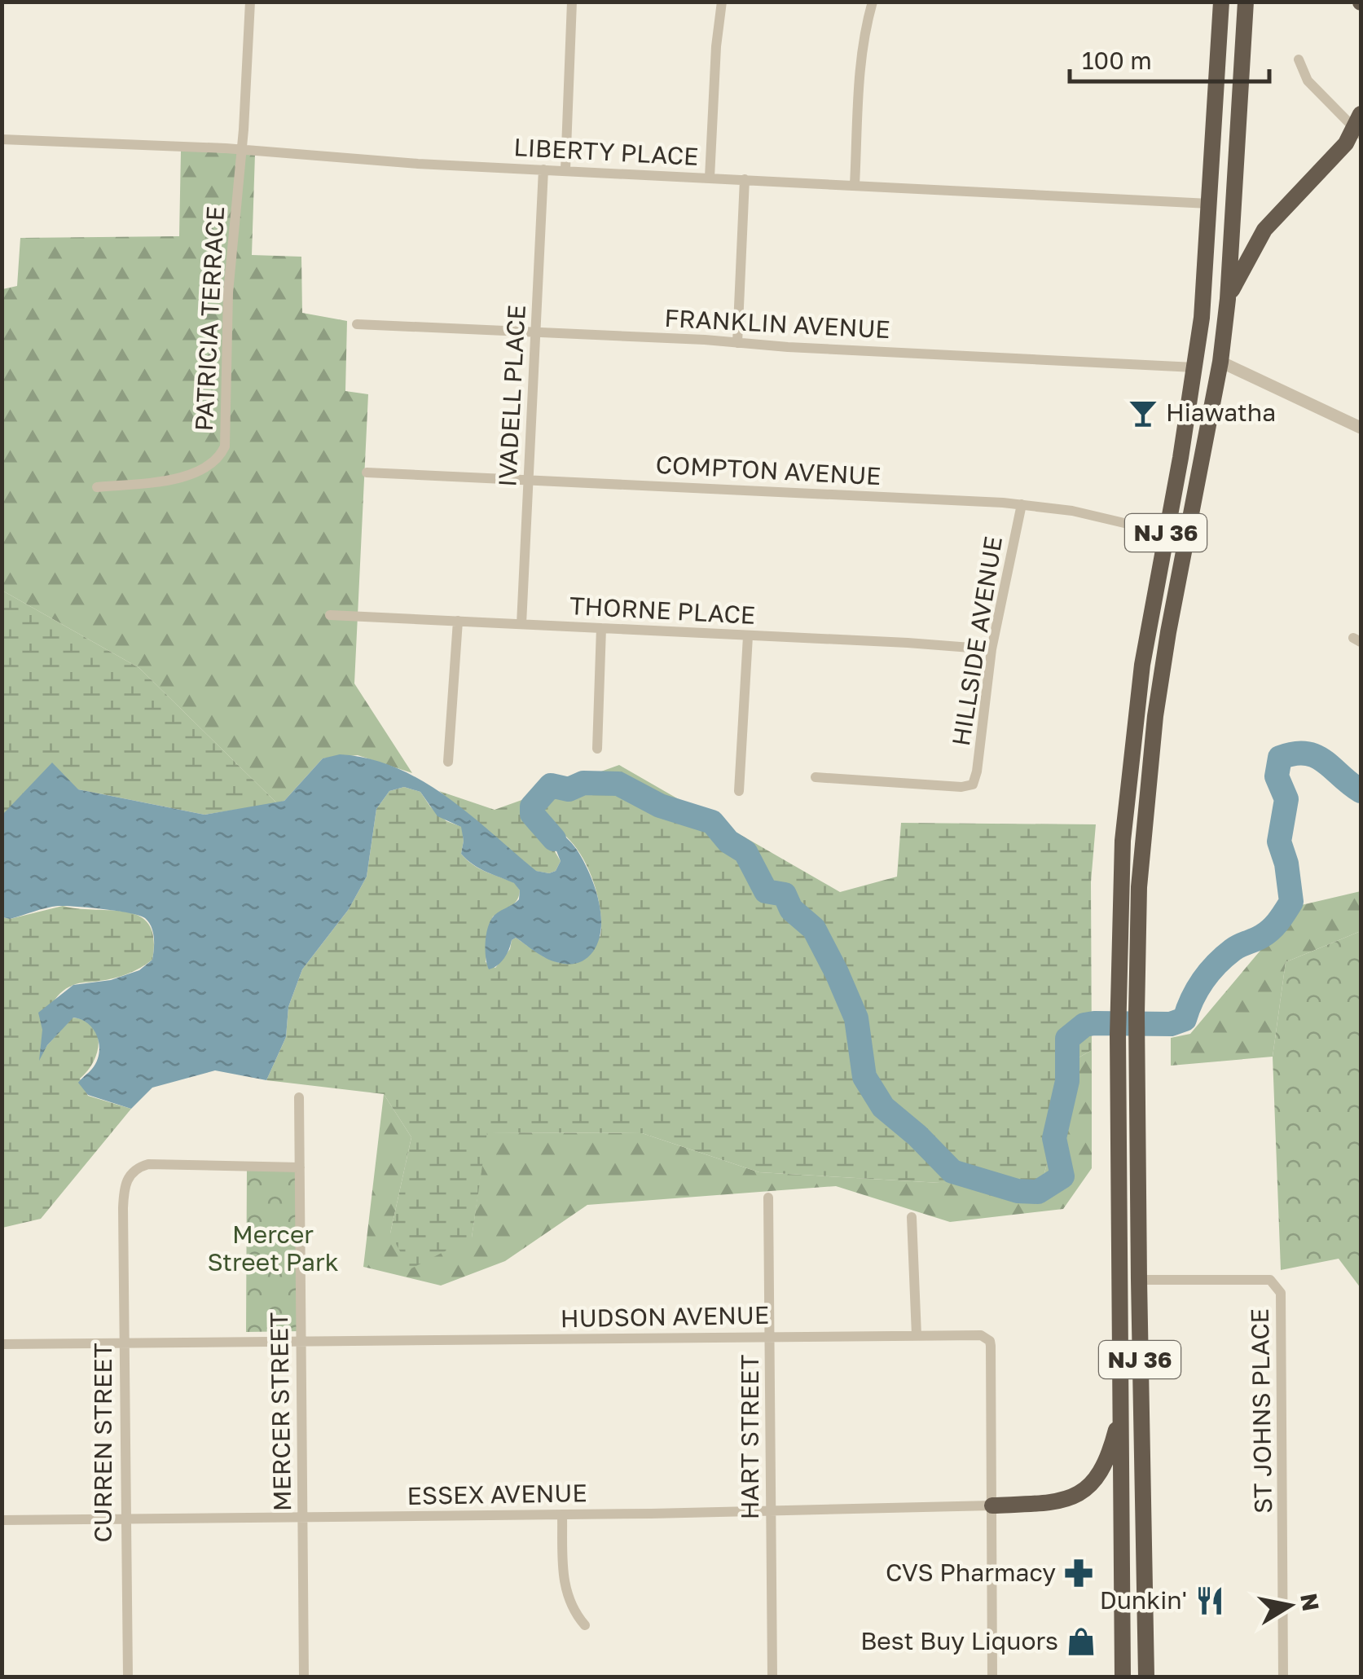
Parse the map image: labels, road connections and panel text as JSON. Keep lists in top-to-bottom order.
{
  "streets": {
    "highway": ["NJ 36"],
    "street": [
      "LIBERTY PLACE",
      "PATRICIA TERRACE",
      "FRANKLIN AVENUE",
      "IVADELL PLACE",
      "COMPTON AVENUE",
      "THORNE PLACE",
      "HILLSIDE AVENUE",
      "HUDSON AVENUE",
      "ST JOHNS PLACE",
      "MERCER STREET",
      "HART STREET",
      "CURREN STREET",
      "ESSEX AVENUE"
    ]
  },
  "crossings": [
    ["LIBERTY PLACE", "PATRICIA TERRACE"],
    ["LIBERTY PLACE", "IVADELL PLACE"],
    ["LIBERTY PLACE", "NJ 36"],
    ["FRANKLIN AVENUE", "IVADELL PLACE"],
    ["FRANKLIN AVENUE", "NJ 36"],
    ["IVADELL PLACE", "COMPTON AVENUE"],
    ["IVADELL PLACE", "THORNE PLACE"],
    ["COMPTON AVENUE", "NJ 36"],
    ["COMPTON AVENUE", "HILLSIDE AVENUE"],
    ["NJ 36", "ST JOHNS PLACE"],
    ["THORNE PLACE", "HILLSIDE AVENUE"],
    ["HUDSON AVENUE", "MERCER STREET"],
    ["HUDSON AVENUE", "HART STREET"],
    ["HUDSON AVENUE", "CURREN STREET"],
    ["HUDSON AVENUE", "ESSEX AVENUE"],
    ["MERCER STREET", "CURREN STREET"],
    ["MERCER STREET", "ESSEX AVENUE"],
    ["HART STREET", "ESSEX AVENUE"],
    ["CURREN STREET", "ESSEX AVENUE"]
  ],
  "parks": ["Mercer Street Park"],
  "places": {
    "bar": ["Hiawatha"],
    "pharmacy": ["CVS Pharmacy"],
    "restaurant": ["Dunkin'"],
    "shop": ["Best Buy Liquors"]
  },
  "scale_bar": "100 m",
  "north": "right"
}
